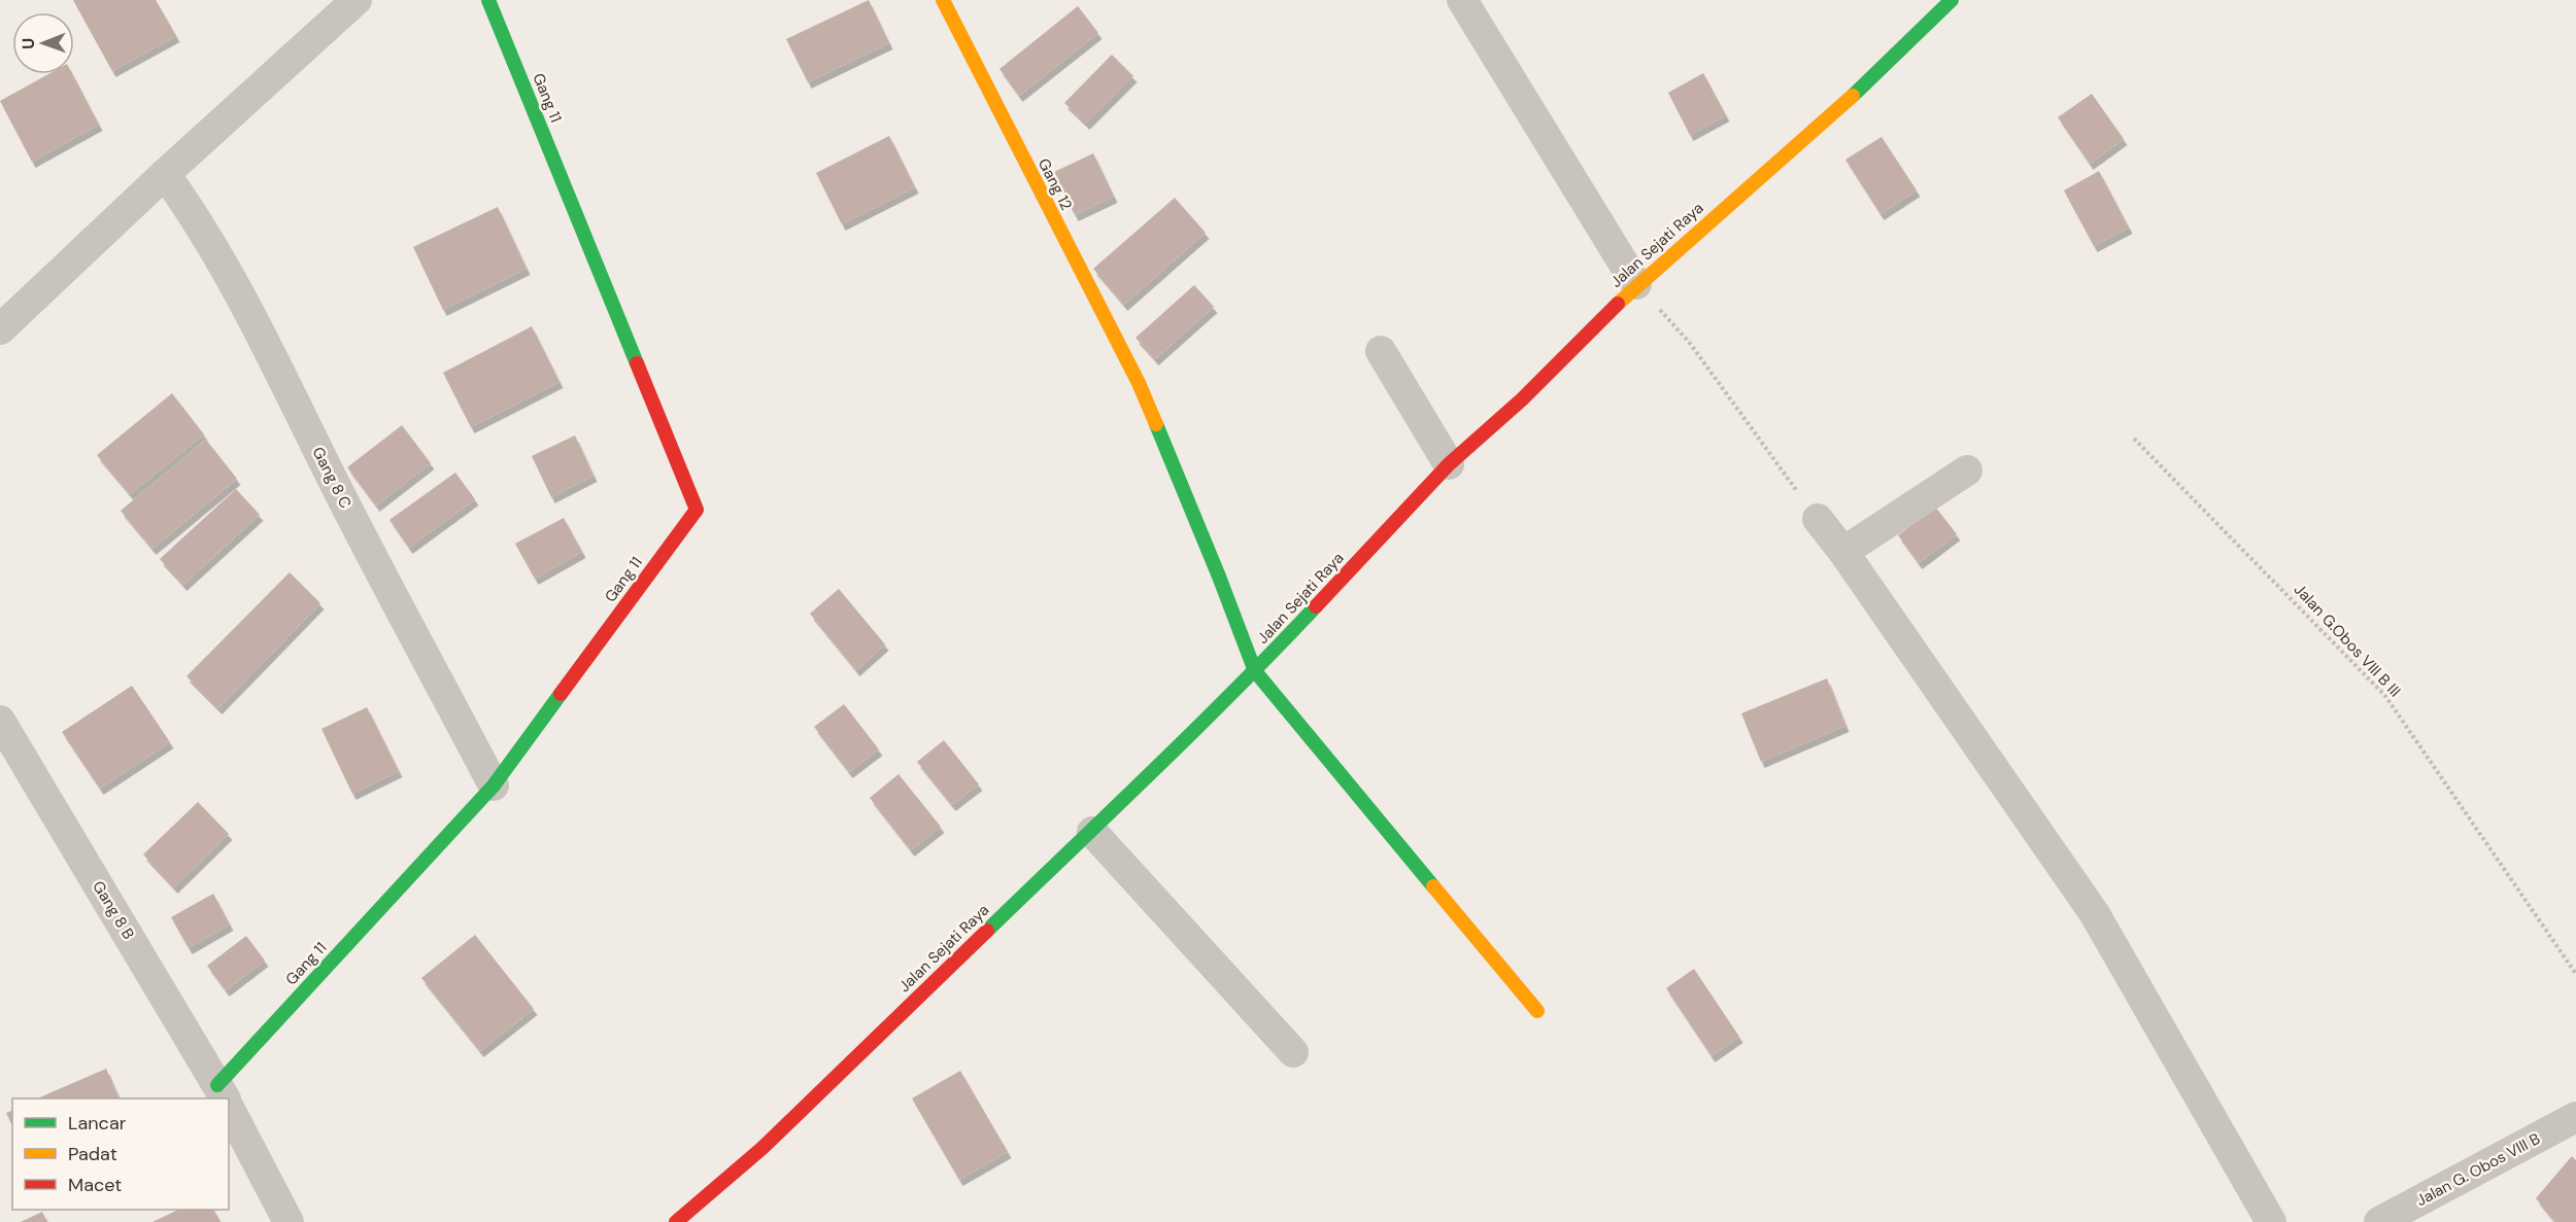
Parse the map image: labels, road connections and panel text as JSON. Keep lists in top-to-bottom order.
{
  "streets": {
    "street": [
      "Gang 11",
      "Gang 12",
      "Jalan Sejati Raya",
      "Gang 8 C",
      "Gang 8 B",
      "Jalan G. Obos VIII B"
    ],
    "path": ["Jalan G.Obos VIII B III"]
  },
  "crossings": [
    ["Gang 11", "Gang 8 C"],
    ["Gang 11", "Gang 8 B"],
    ["Gang 12", "Jalan Sejati Raya"]
  ],
  "legend": ["Lancar", "Padat", "Macet"],
  "north": "left"
}
